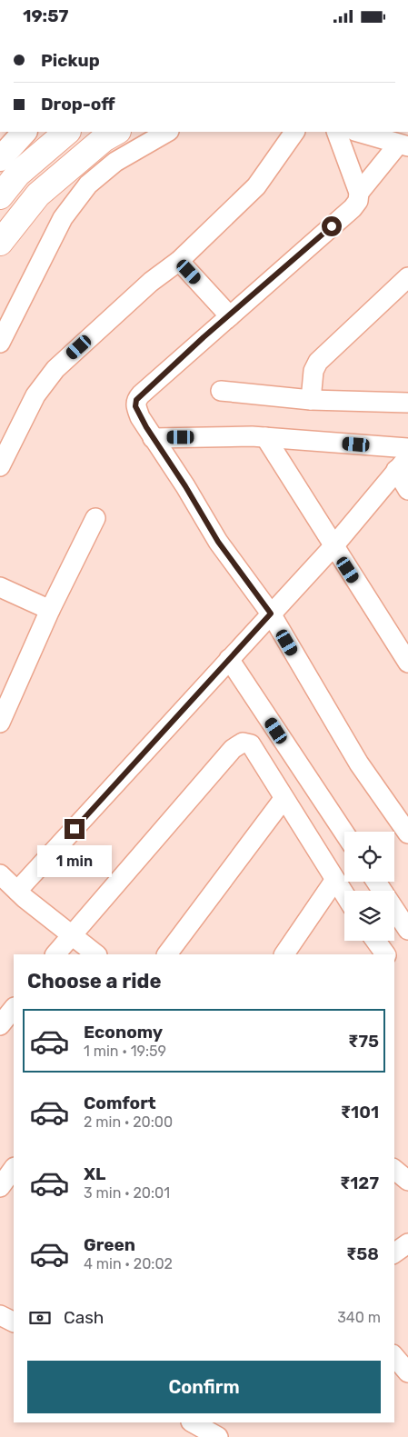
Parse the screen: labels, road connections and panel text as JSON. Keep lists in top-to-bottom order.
{
  "page": {
    "status": "19:57",
    "banner": ["Pickup", "Drop-off"],
    "bubble": "1 min",
    "heading": "Choose a ride",
    "list": [
      {
        "name": "Economy",
        "note": "1 min · 19:59",
        "value": "₹75"
      },
      {
        "name": "Comfort",
        "note": "2 min · 20:00",
        "value": "₹101"
      },
      {
        "name": "XL",
        "note": "3 min · 20:01",
        "value": "₹127"
      },
      {
        "name": "Green",
        "note": "4 min · 20:02",
        "value": "₹58"
      }
    ],
    "pay": ["Cash", "340 m"],
    "buttons": "Confirm"
  }
}
